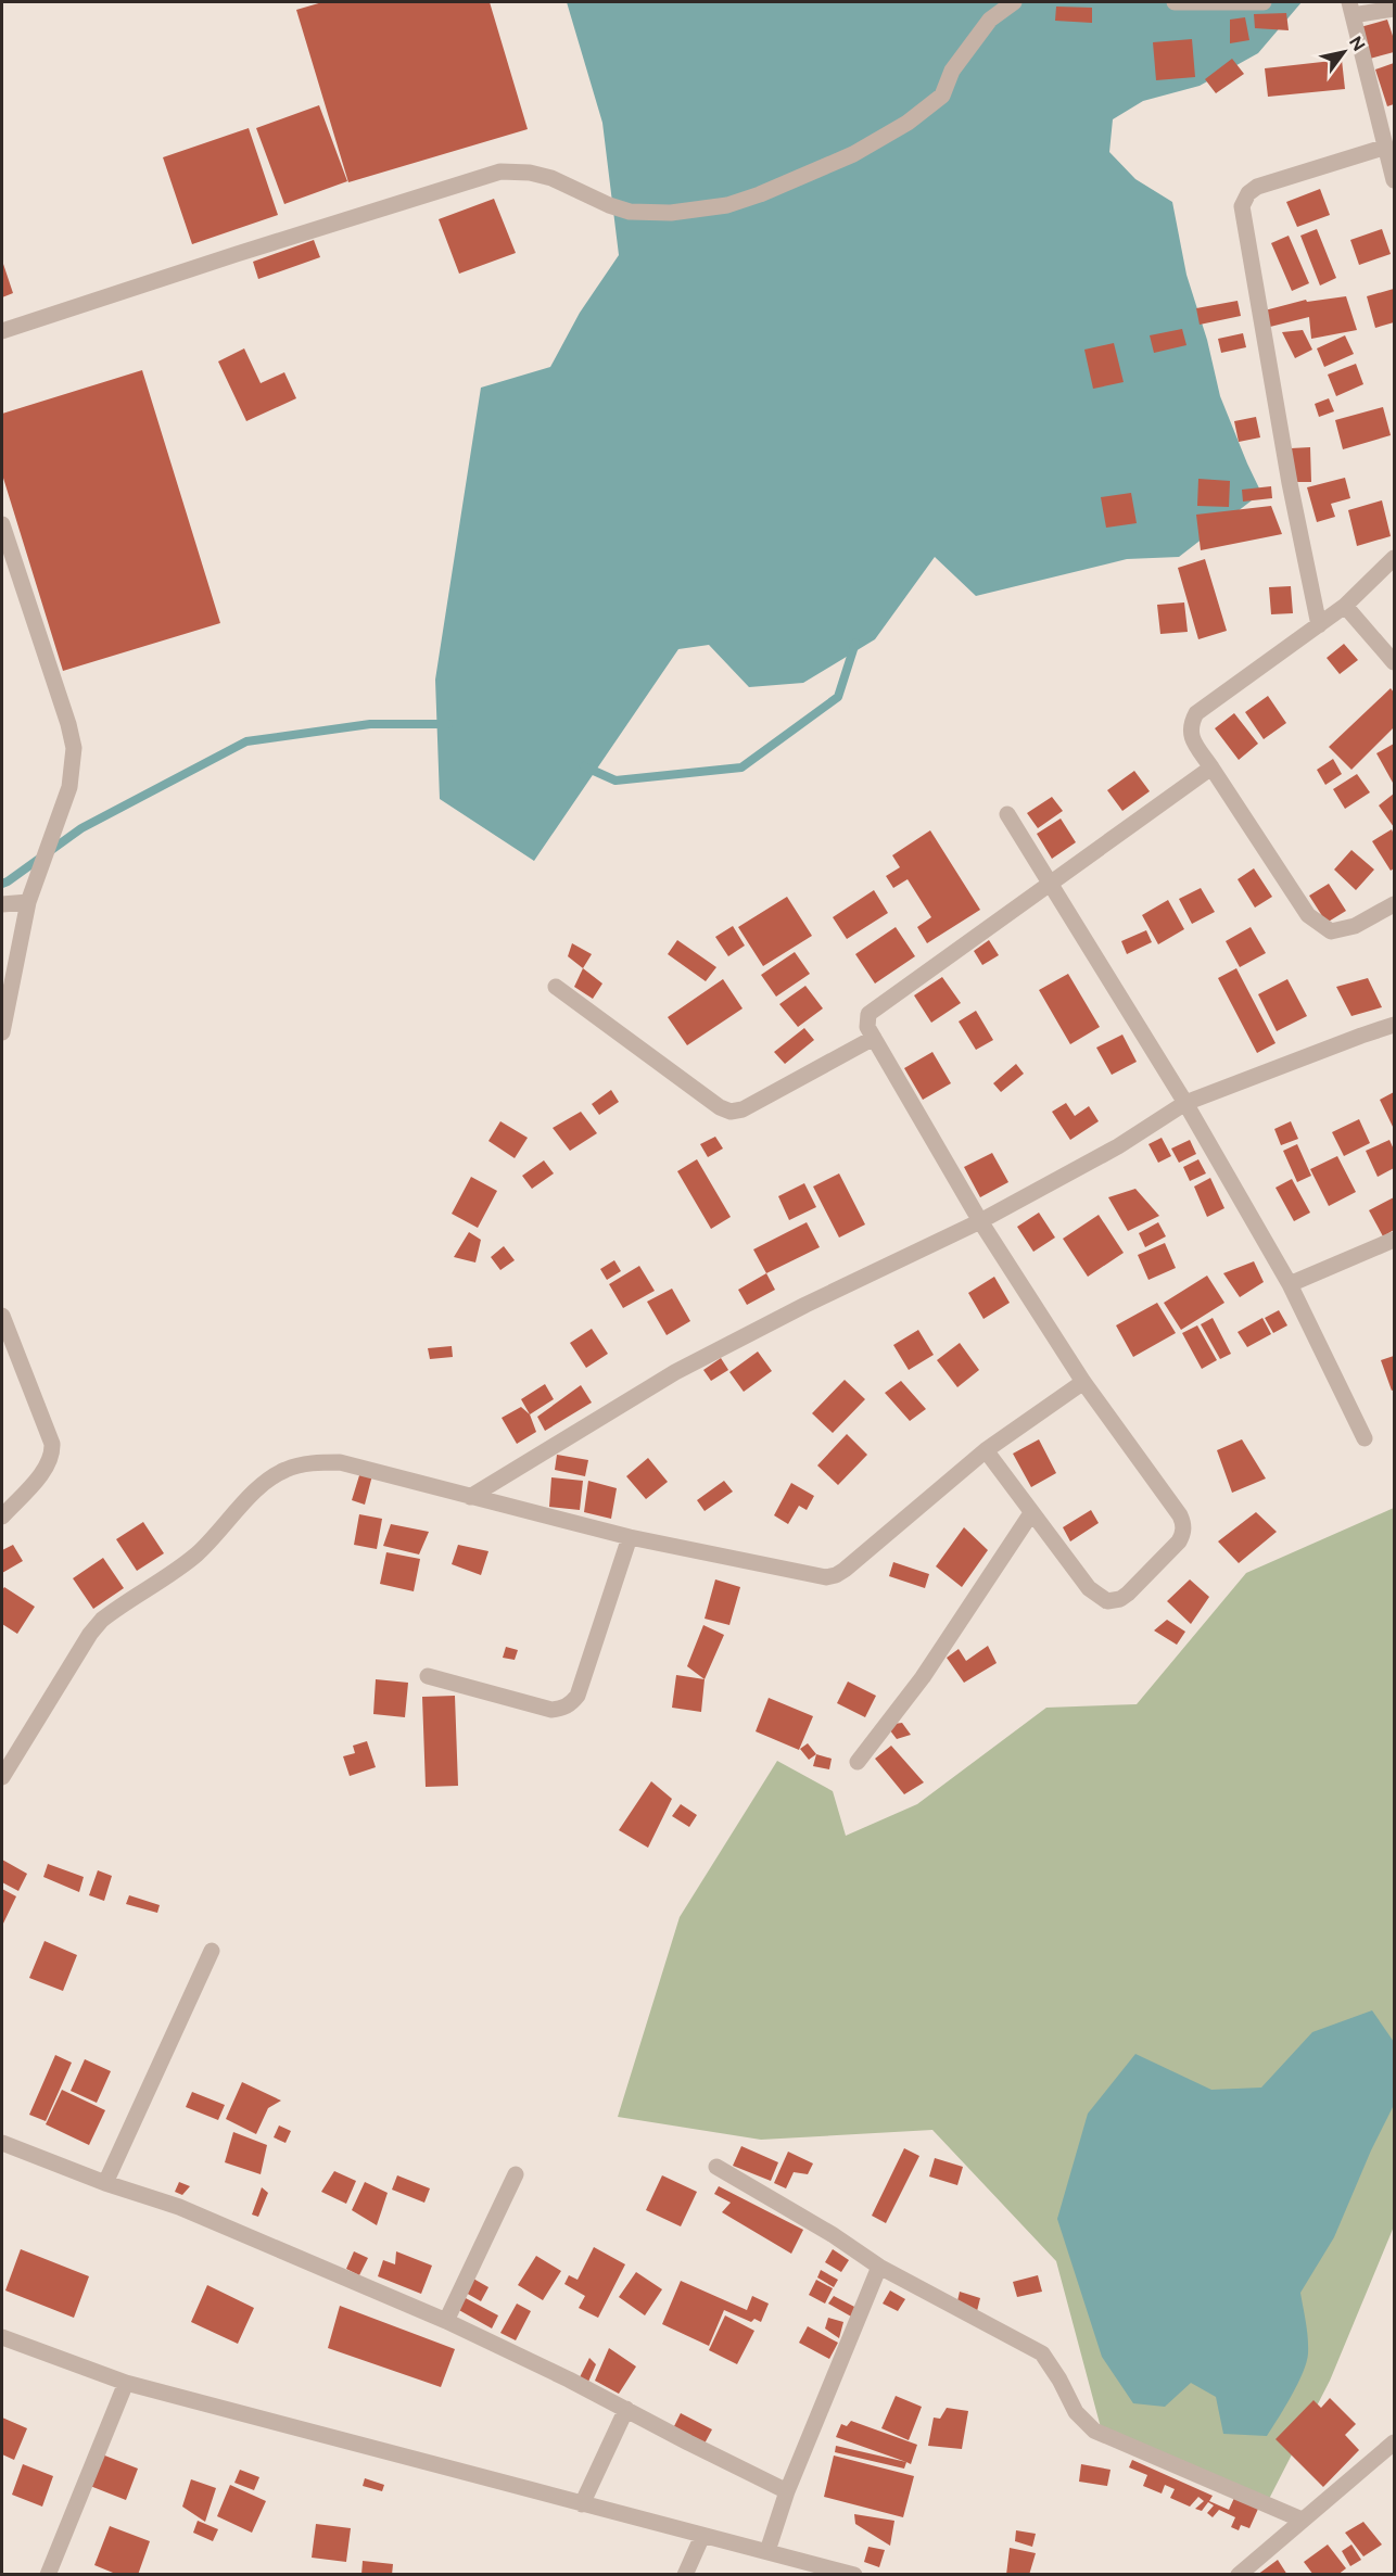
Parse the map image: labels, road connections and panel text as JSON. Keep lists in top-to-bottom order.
{
  "north": "top right"
}
